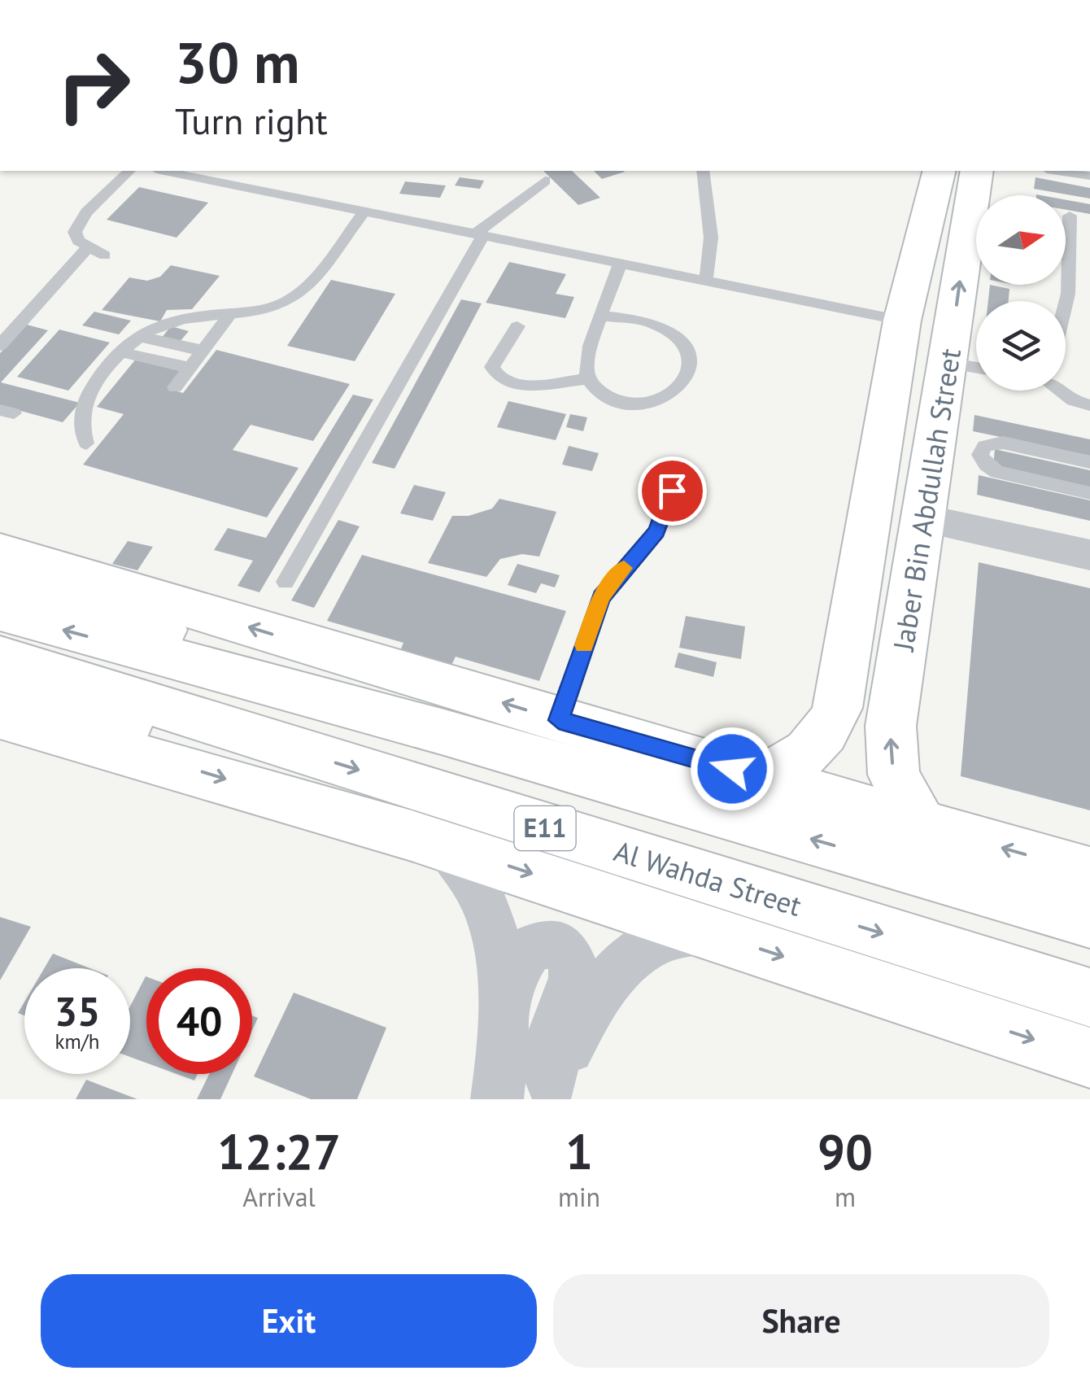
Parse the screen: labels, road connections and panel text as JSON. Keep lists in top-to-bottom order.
{
  "streets": {
    "main road": ["Jaber Bin Abdullah Street", "E11", "Al Wahda Street"]
  },
  "north": "right",
  "page": {
    "turn": ["30 m", "Turn right"],
    "speed": "35 km/h",
    "limit": "40",
    "eta": [
      "12:27",
      "Arrival",
      "1",
      "min",
      "90",
      "m"
    ],
    "buttons": ["Exit", "Share"]
  }
}
